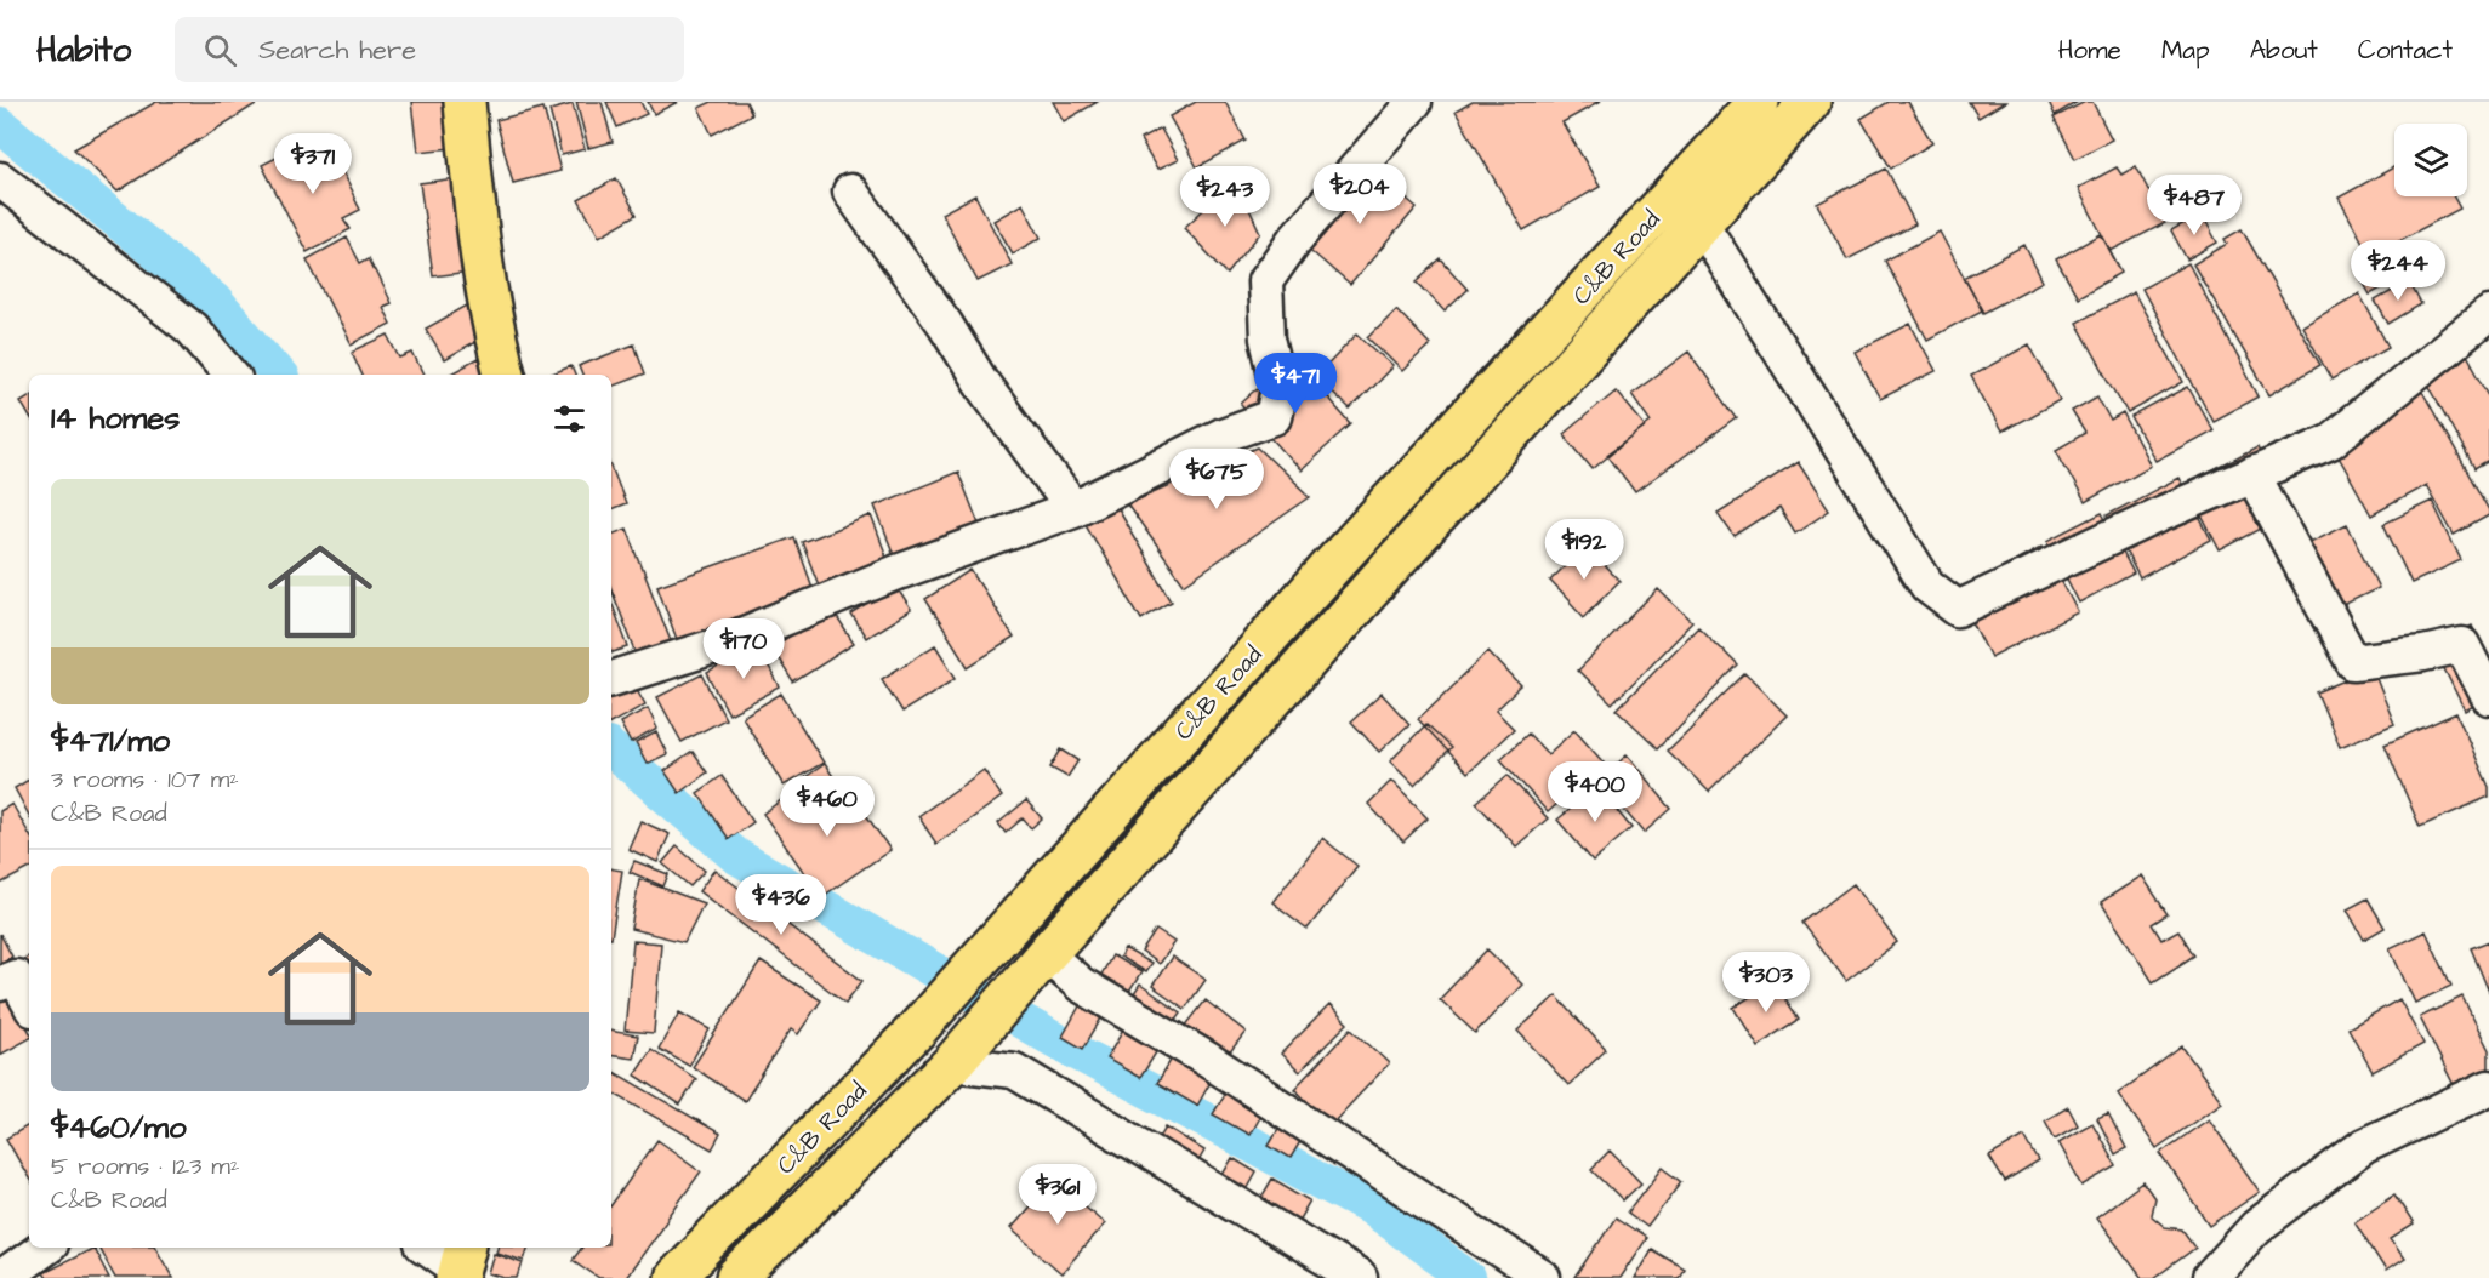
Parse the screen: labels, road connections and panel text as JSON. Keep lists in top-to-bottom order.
{
  "streets": {
    "main road": ["C&B Road"]
  },
  "page": {
    "header": "Habito",
    "search": "Search here",
    "nav": [
      "Home",
      "Map",
      "About",
      "Contact"
    ],
    "price": [
      "$371",
      "$204",
      "$243",
      "$487",
      "$244",
      "$471",
      "$675",
      "$192",
      "$170",
      "$400",
      "$460",
      "$436",
      "$303",
      "$361"
    ],
    "heading": "14 homes",
    "list": [
      {
        "name": "$471/mo",
        "note": "3 rooms · 107 m² · C&B Road"
      },
      {
        "name": "$460/mo",
        "note": "5 rooms · 123 m² · C&B Road"
      }
    ]
  }
}
